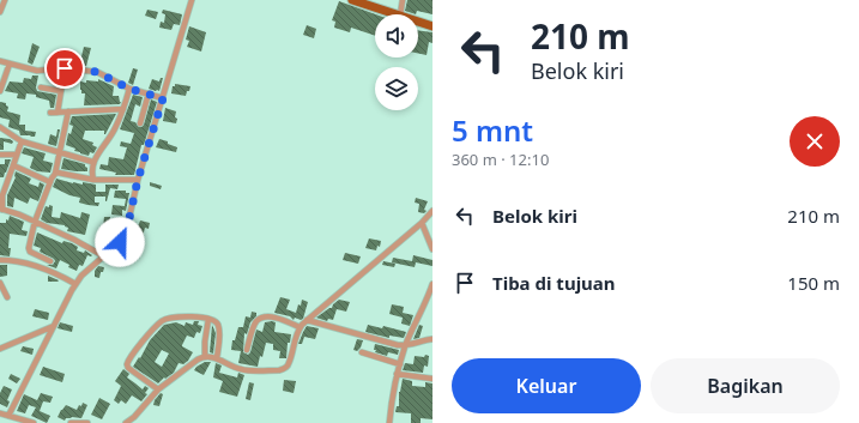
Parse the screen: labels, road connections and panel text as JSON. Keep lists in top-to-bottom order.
{
  "page": {
    "turn": ["210 m", "Belok kiri"],
    "heading": ["5 mnt", "360 m · 12:10"],
    "list": [
      {
        "name": "Belok kiri",
        "value": "210 m"
      },
      {
        "name": "Tiba di tujuan",
        "value": "150 m"
      }
    ],
    "buttons": ["Keluar", "Bagikan"]
  }
}
